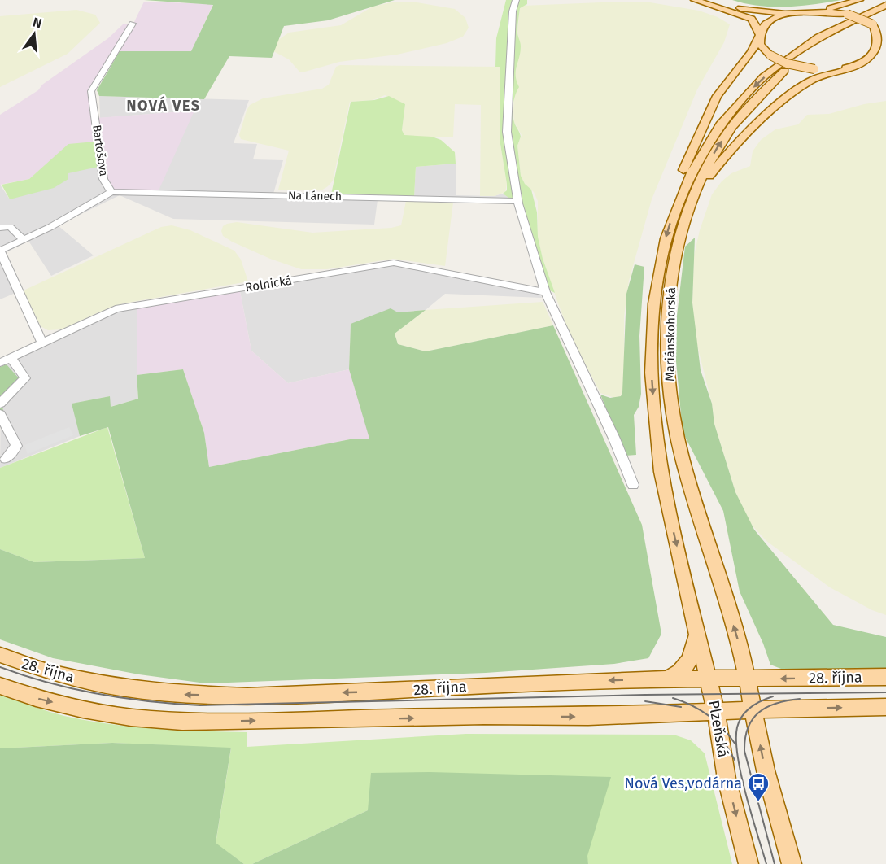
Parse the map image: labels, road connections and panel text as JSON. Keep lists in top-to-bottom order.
{
  "streets": {
    "main road": ["Mariánskohorská", "28. října", "Plzeňská"],
    "street": ["Bartošova", "Na Lánech", "Rolnická"]
  },
  "crossings": [
    ["Bartošova", "Na Lánech"],
    ["Mariánskohorská", "28. října"],
    ["Mariánskohorská", "Plzeňská"],
    ["28. října", "Plzeňská"]
  ],
  "districts": ["NOVÁ VES"],
  "places": {
    "bus stop": ["Nová Ves,vodárna"]
  },
  "north": "top"
}
